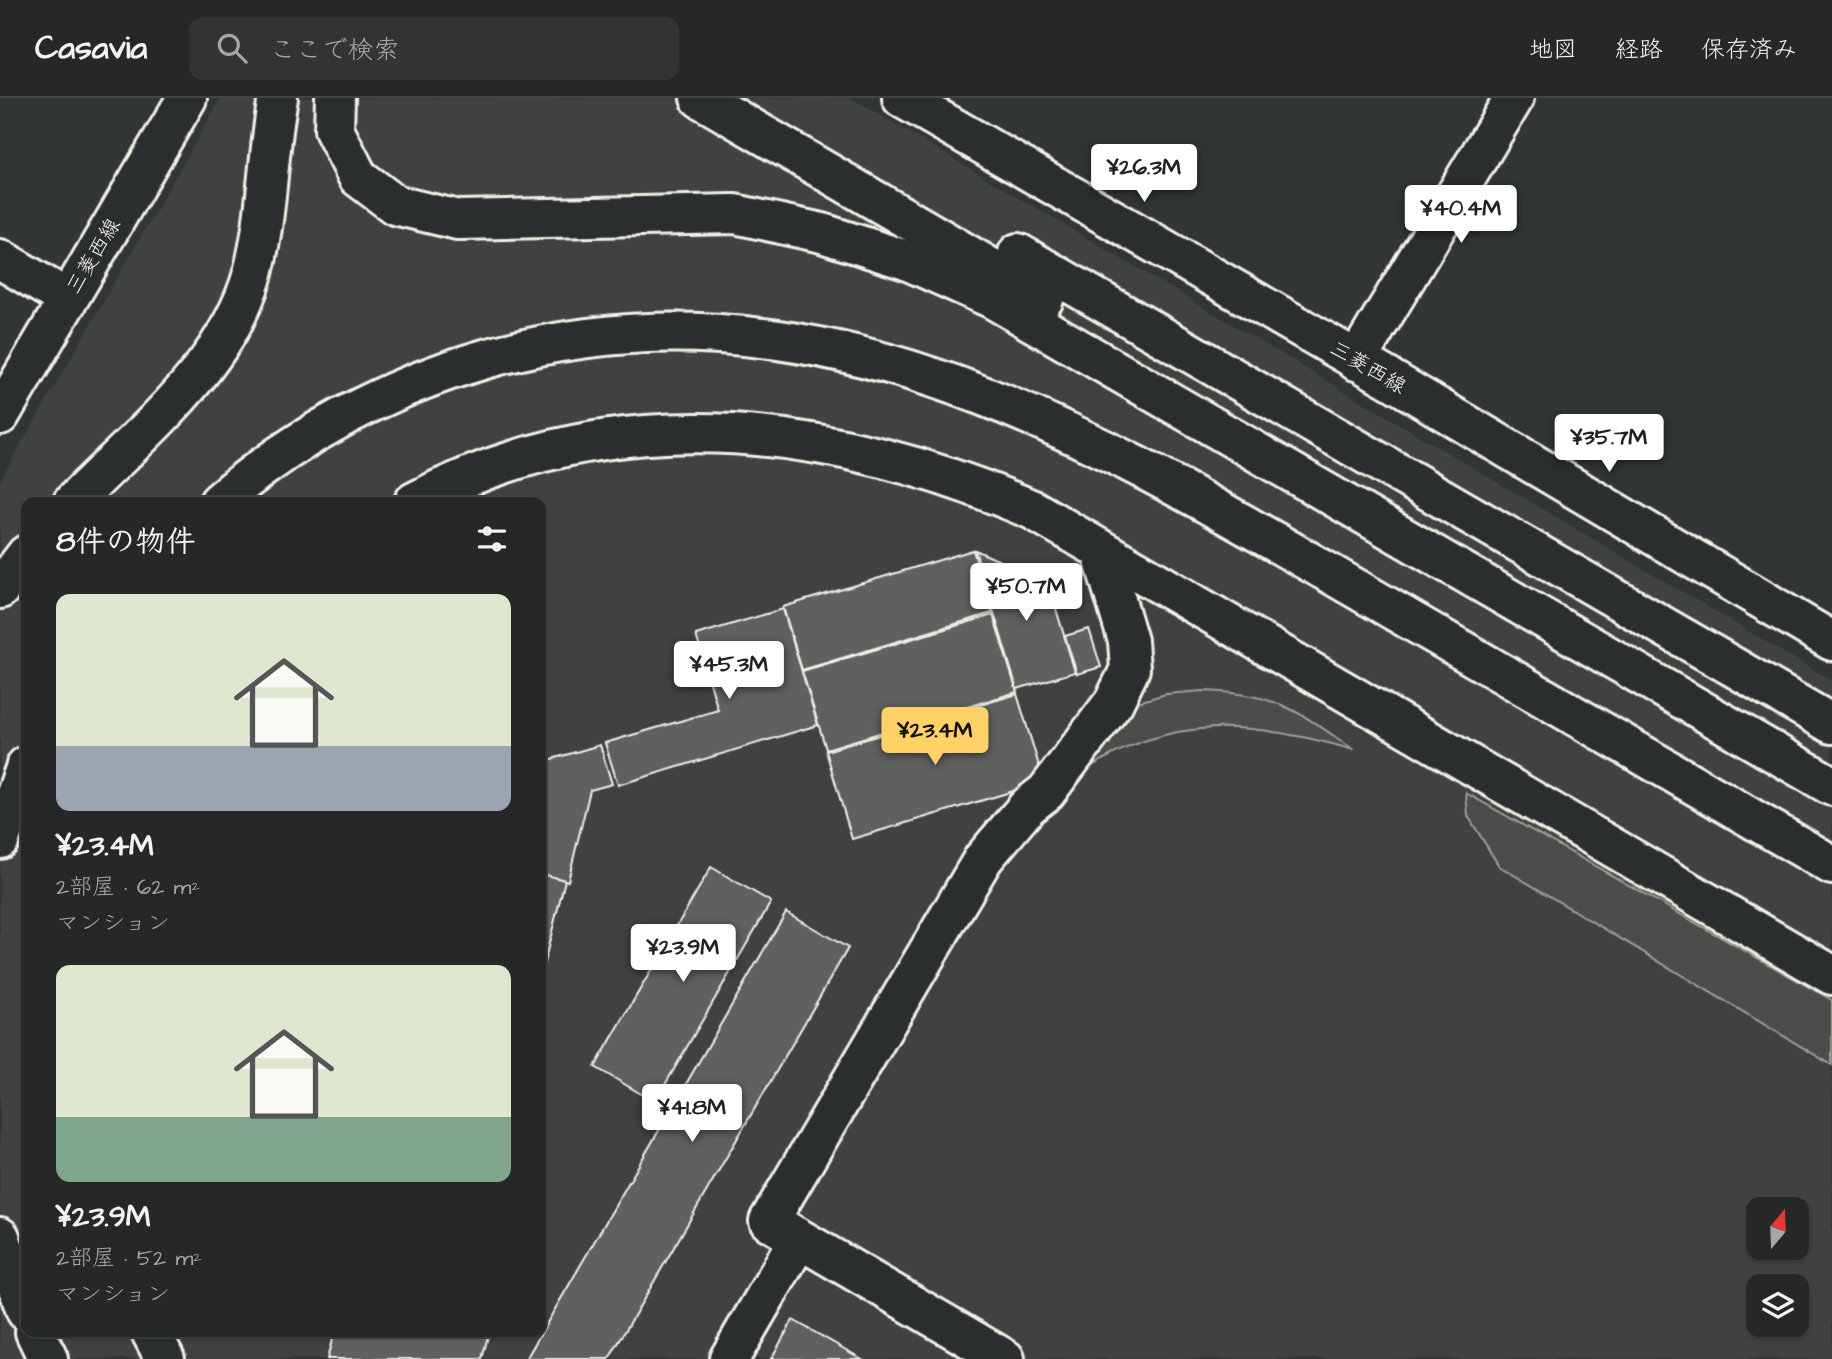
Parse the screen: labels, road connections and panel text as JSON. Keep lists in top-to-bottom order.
{
  "streets": {
    "street": ["三菱西線"]
  },
  "north": "top",
  "page": {
    "header": "Casavia",
    "search": "ここで検索",
    "nav": ["地図", "経路", "保存済み"],
    "price": [
      "¥26.3M",
      "¥40.4M",
      "¥35.7M",
      "¥50.7M",
      "¥45.3M",
      "¥23.4M",
      "¥23.9M",
      "¥41.8M"
    ],
    "heading": "8件の物件",
    "list": [
      {
        "name": "¥23.4M",
        "note": "2部屋 · 62 m² · マンション"
      },
      {
        "name": "¥23.9M",
        "note": "2部屋 · 52 m² · マンション"
      }
    ]
  }
}
